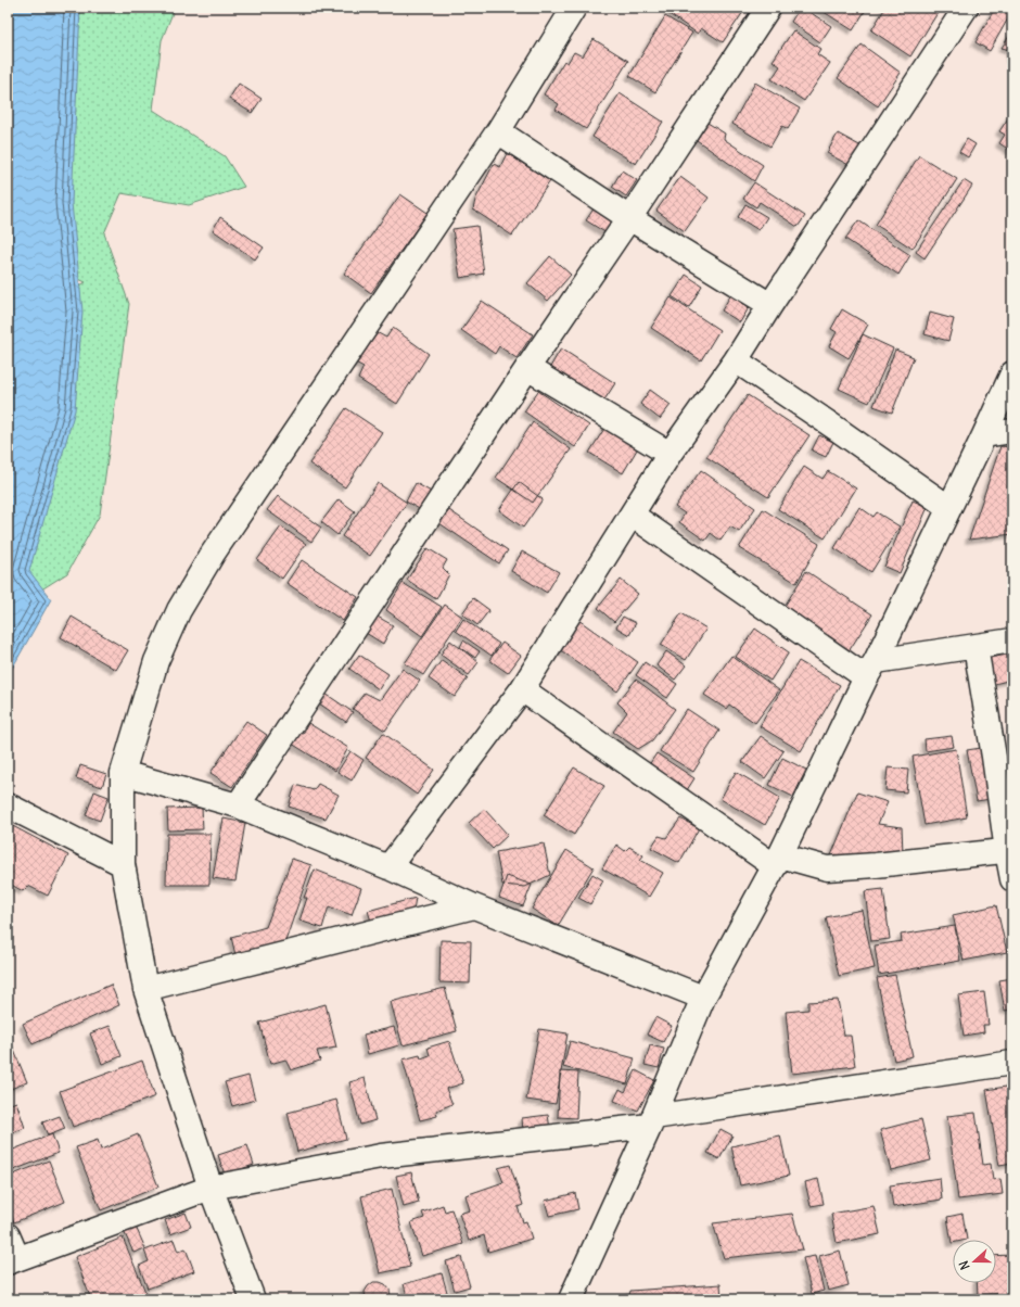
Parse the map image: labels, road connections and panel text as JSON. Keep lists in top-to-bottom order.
{
  "north": "left"
}
